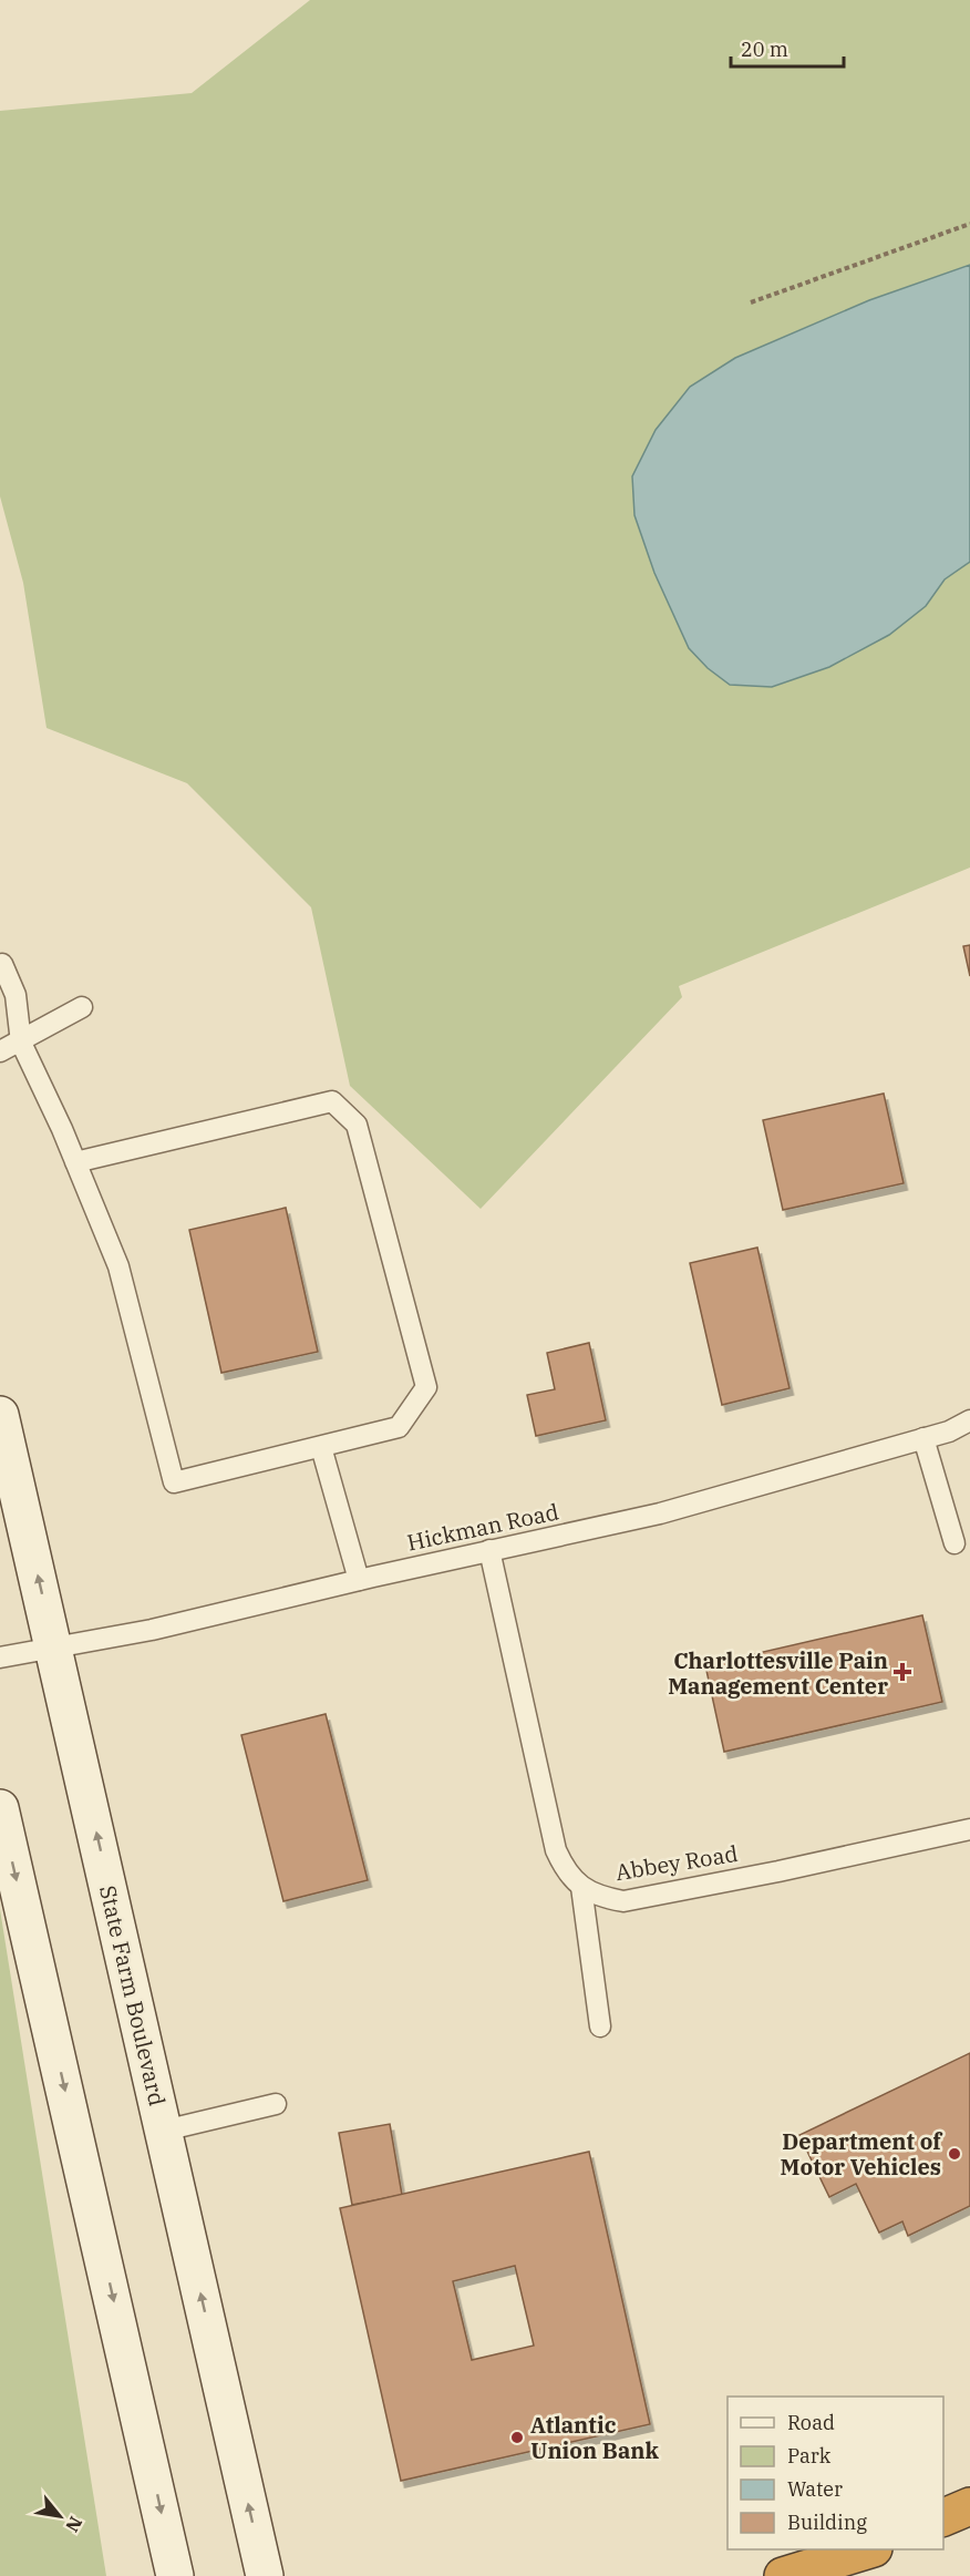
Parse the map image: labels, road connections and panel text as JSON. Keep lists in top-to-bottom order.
{
  "streets": {
    "street": ["State Farm Boulevard"],
    "lane": ["Hickman Road", "Abbey Road"]
  },
  "crossings": [
    ["Hickman Road", "Abbey Road"],
    ["Hickman Road", "State Farm Boulevard"]
  ],
  "places": {
    "health": ["Charlottesville Pain Management Center"],
    "other": ["Department of Motor Vehicles", "Atlantic Union Bank"]
  },
  "legend": [
    "Road",
    "Park",
    "Water",
    "Building"
  ],
  "scale_bar": "20 m",
  "north": "bottom right"
}
